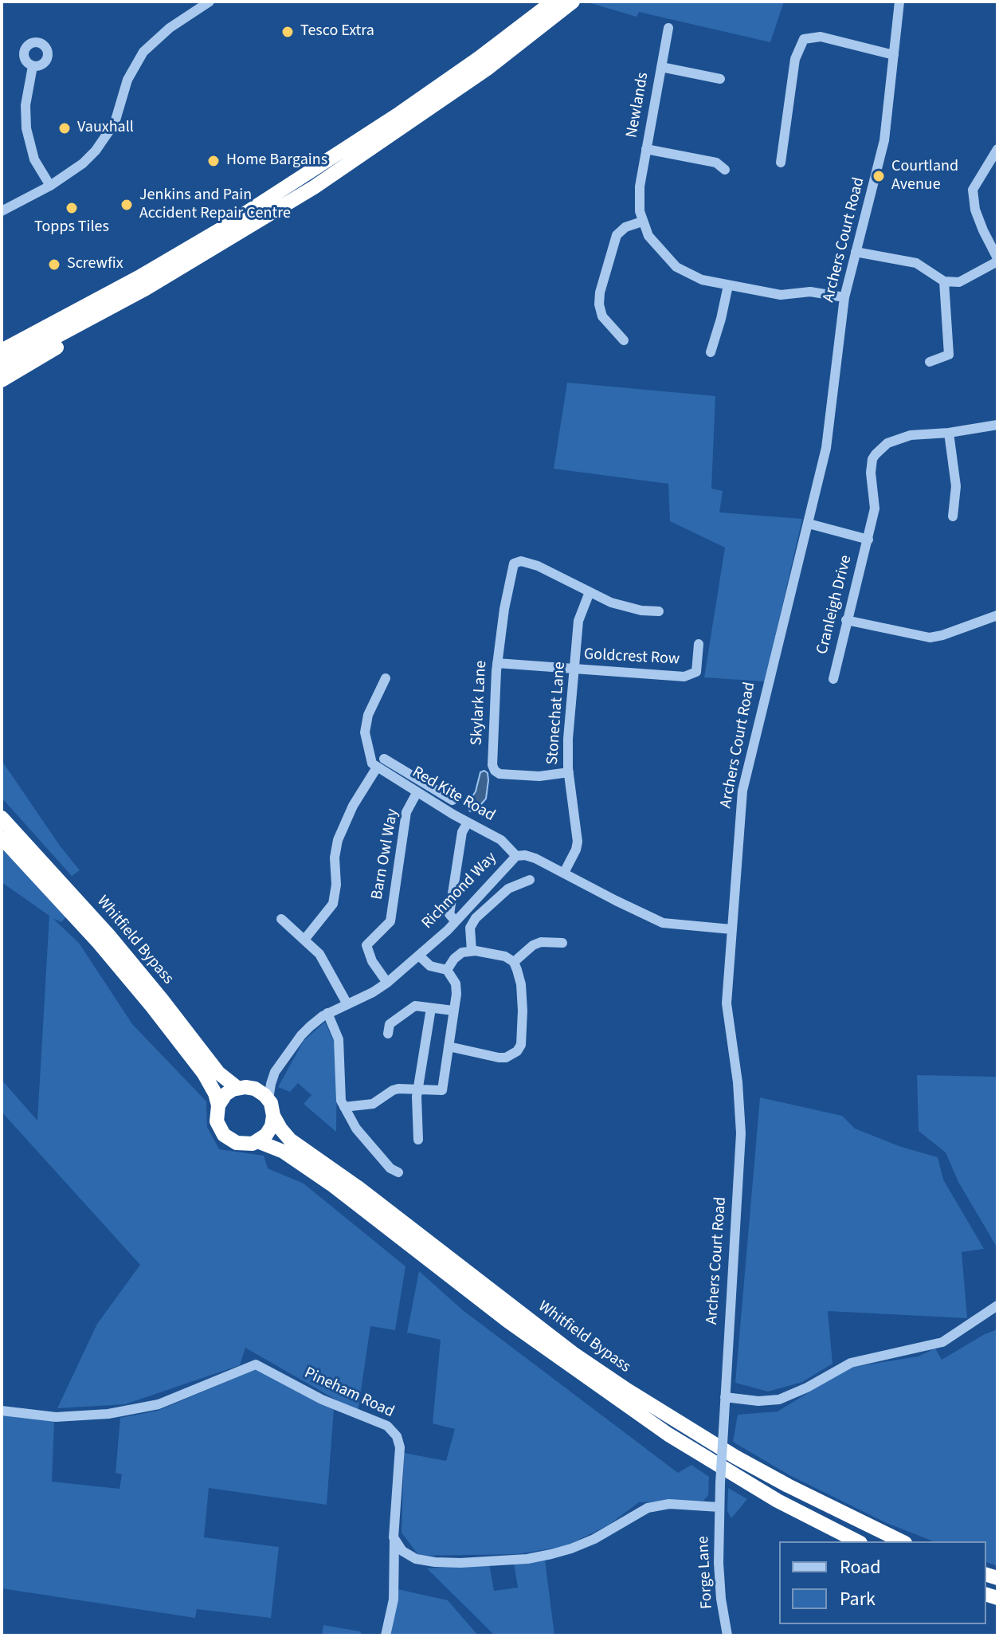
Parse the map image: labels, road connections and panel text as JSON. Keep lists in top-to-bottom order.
{
  "streets": {
    "highway": ["Whitfield Bypass"],
    "street": [
      "Newlands",
      "Archers Court Road",
      "Cranleigh Drive",
      "Goldcrest Row",
      "Skylark Lane",
      "Stonechat Lane",
      "Red Kite Road",
      "Barn Owl Way",
      "Richmond Way",
      "Pineham Road",
      "Forge Lane"
    ]
  },
  "crossings": [
    ["Newlands", "Archers Court Road"],
    ["Archers Court Road", "Cranleigh Drive"],
    ["Archers Court Road", "Richmond Way"],
    ["Archers Court Road", "Forge Lane"],
    ["Goldcrest Row", "Skylark Lane"],
    ["Goldcrest Row", "Stonechat Lane"],
    ["Skylark Lane", "Stonechat Lane"],
    ["Stonechat Lane", "Richmond Way"],
    ["Red Kite Road", "Barn Owl Way"],
    ["Red Kite Road", "Richmond Way"],
    ["Barn Owl Way", "Richmond Way"],
    ["Richmond Way", "Whitfield Bypass"]
  ],
  "places": [
    "Tesco Extra",
    "Vauxhall",
    "Home Bargains",
    "Courtland Avenue",
    "Jenkins and Pain Accident Repair Centre",
    "Topps Tiles",
    "Screwfix"
  ],
  "legend": ["Road", "Park"]
}
